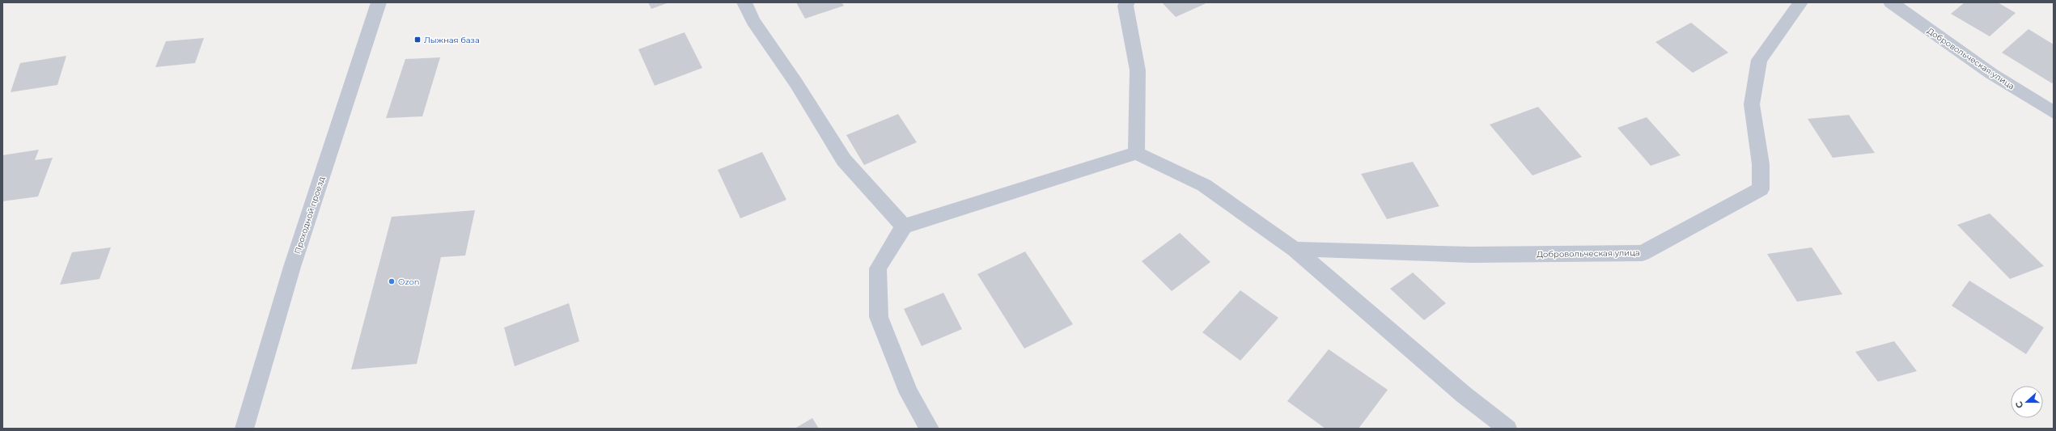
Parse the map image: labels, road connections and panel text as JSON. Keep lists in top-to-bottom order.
{
  "streets": {
    "street": ["Добровольческая улица", "Проходной проезд"]
  },
  "places": {
    "transit": ["Лыжная база"],
    "other": ["Ozon"]
  },
  "north": "left"
}
